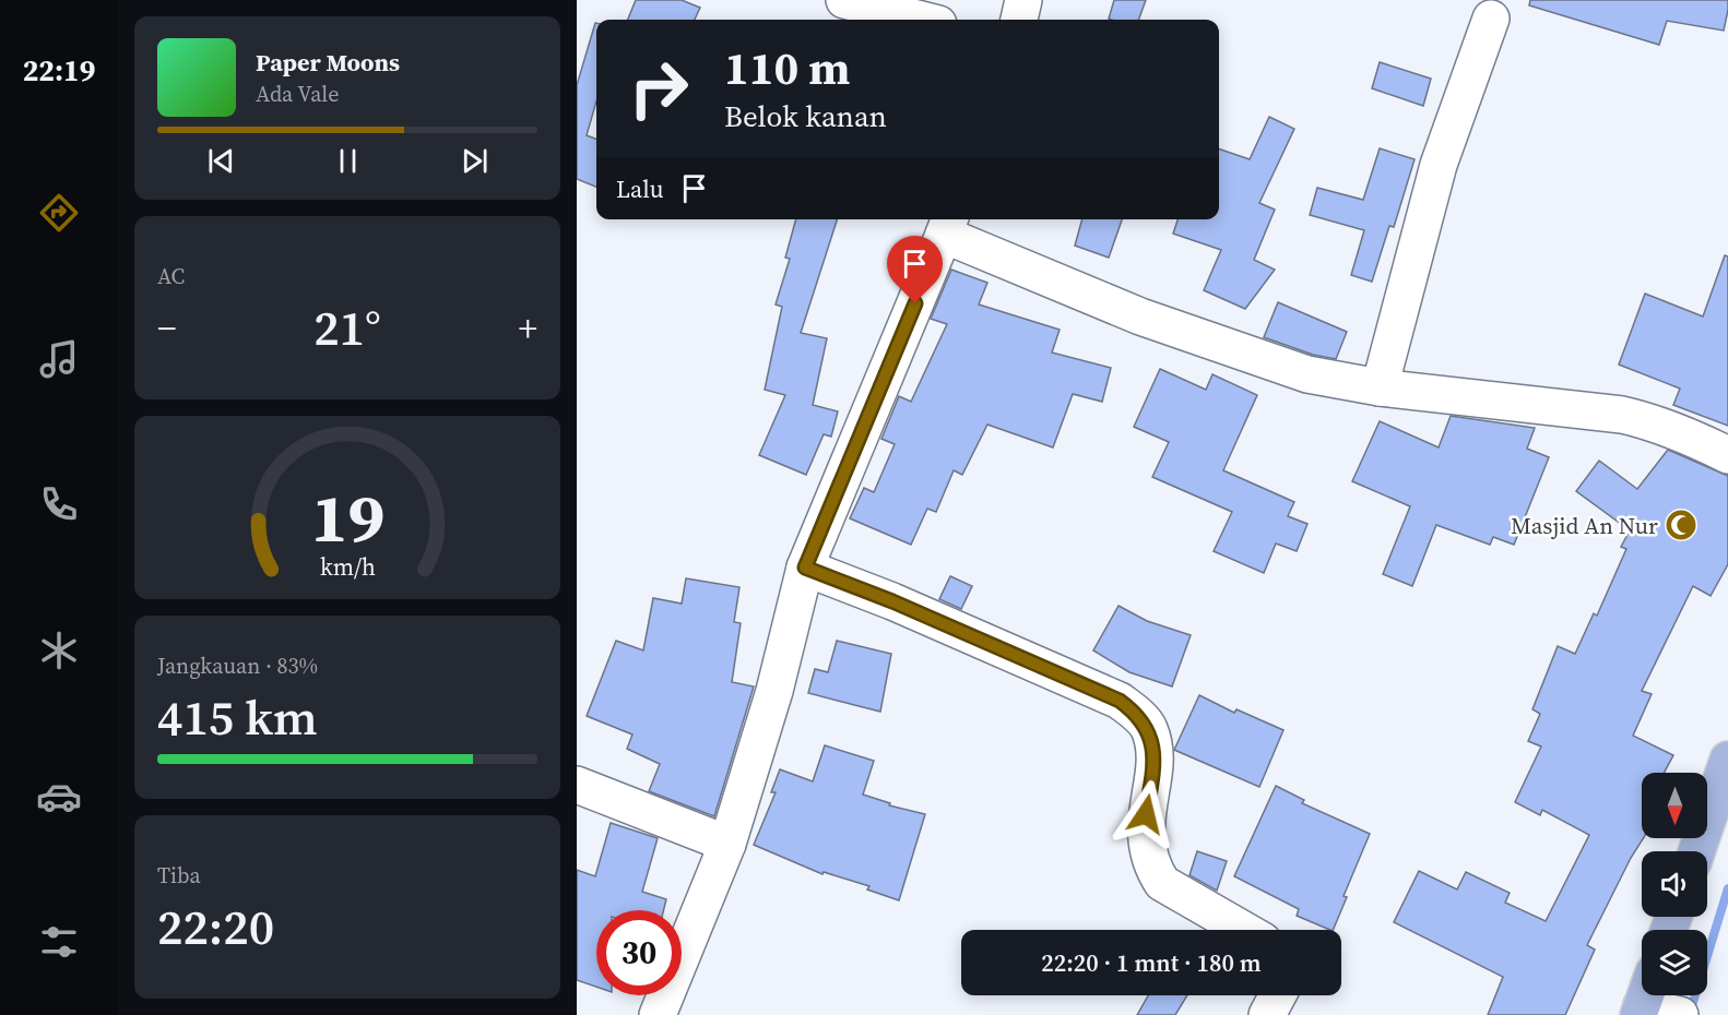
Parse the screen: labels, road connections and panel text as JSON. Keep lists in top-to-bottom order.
{
  "places": {
    "mosque": ["Masjid An Nur"]
  },
  "north": "bottom",
  "page": {
    "tabs": "22:19",
    "turn": ["110 m", "Belok kanan"],
    "song": ["Paper Moons", "Ada Vale"],
    "then": "Lalu",
    "tile": [
      "AC",
      ["Jangkauan · 83%", "415 km"],
      ["Tiba", "22:20"]
    ],
    "heat": ["−", "21°", "+"],
    "limit": "30",
    "trip": "22:20 · 1 mnt · 180 m",
    "gauge": ["19", "km/h"]
  }
}
